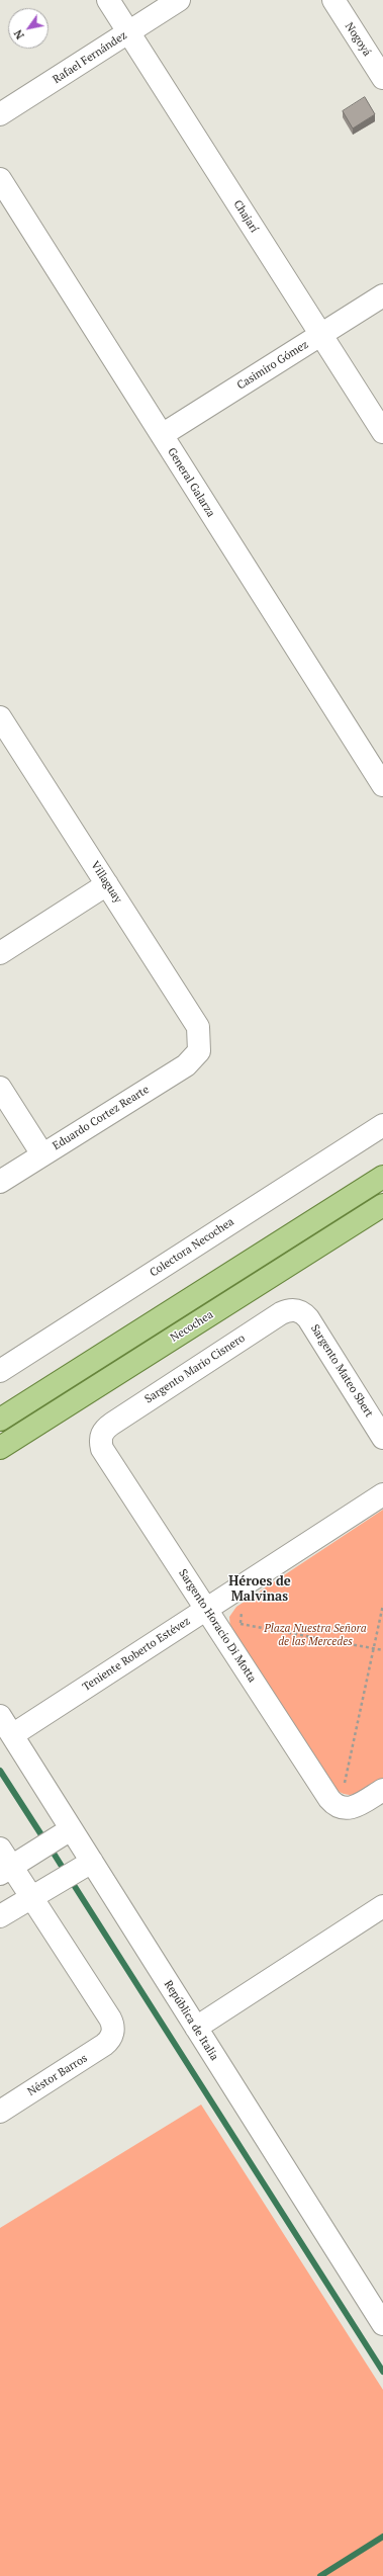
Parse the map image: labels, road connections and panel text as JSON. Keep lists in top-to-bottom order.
{
  "streets": {
    "main road": ["Necochea"],
    "street": [
      "Nogoyá",
      "Rafael Fernández",
      "Chajarí",
      "Casimiro Gómez",
      "General Galarza",
      "Villaguay",
      "Eduardo Cortez Rearte",
      "Colectora Necochea",
      "Sargento Mario Cisnero",
      "Sargento Mateo Sbert",
      "Sargento Horacio Di Motta",
      "Teniente Roberto Estévez",
      "República de Italia",
      "Néstor Barros"
    ]
  },
  "crossings": [
    ["Rafael Fernández", "Chajarí"],
    ["Chajarí", "Casimiro Gómez"],
    ["Casimiro Gómez", "General Galarza"],
    ["Villaguay", "Eduardo Cortez Rearte"],
    ["Sargento Mario Cisnero", "Sargento Mateo Sbert"],
    ["Sargento Mario Cisnero", "Sargento Horacio Di Motta"],
    ["Sargento Horacio Di Motta", "Teniente Roberto Estévez"],
    ["Teniente Roberto Estévez", "República de Italia"]
  ],
  "districts": ["Héroes de Malvinas"],
  "parks": ["Plaza Nuestra Señora de las Mercedes"],
  "north": "bottom left"
}
